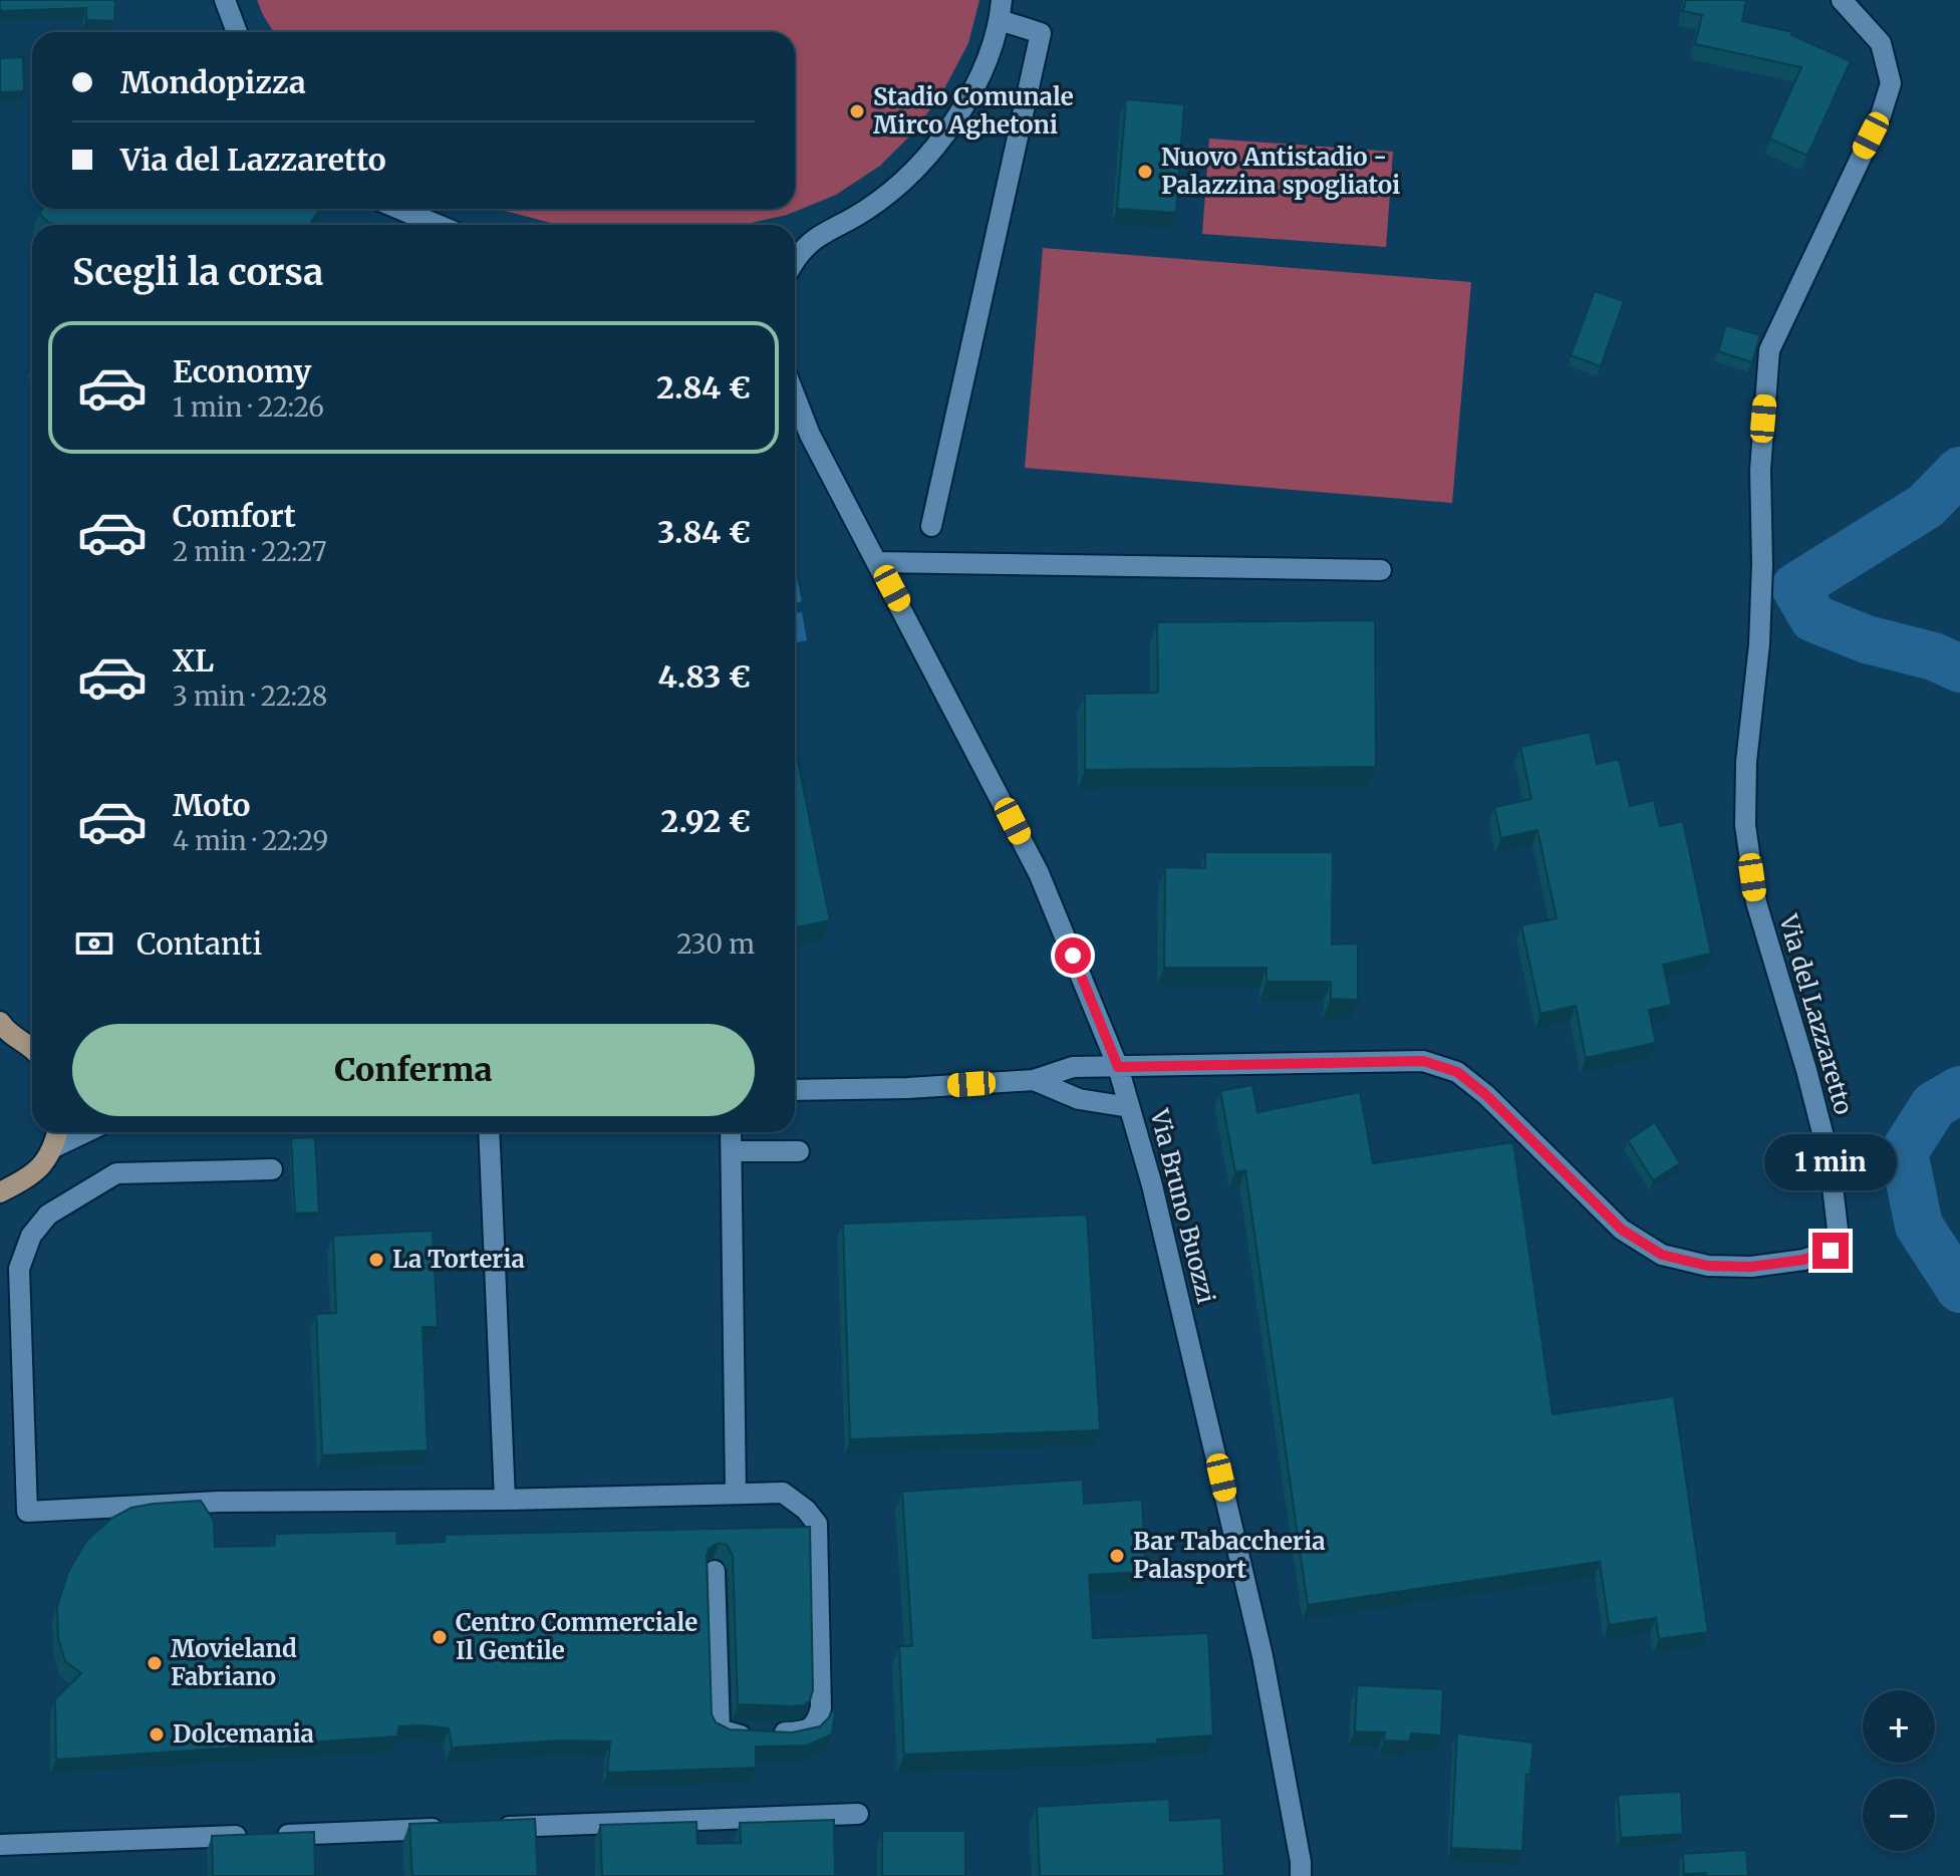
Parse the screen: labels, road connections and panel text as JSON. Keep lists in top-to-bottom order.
{
  "streets": {
    "street": ["Via del Lazzaretto", "Via Bruno Buozzi"]
  },
  "crossings": [
    ["Via del Lazzaretto", "Via Bruno Buozzi"]
  ],
  "places": [
    "Stadio Comunale Mirco Aghetoni",
    "Nuovo Antistadio - Palazzina spogliatoi",
    "La Torteria",
    "Bar Tabaccheria Palasport",
    "Centro Commerciale Il Gentile",
    "Movieland Fabriano",
    "Dolcemania"
  ],
  "page": {
    "banner": ["Mondopizza", "Via del Lazzaretto"],
    "heading": "Scegli la corsa",
    "list": [
      {
        "name": "Economy",
        "note": "1 min · 22:26",
        "value": "2.84 €"
      },
      {
        "name": "Comfort",
        "note": "2 min · 22:27",
        "value": "3.84 €"
      },
      {
        "name": "XL",
        "note": "3 min · 22:28",
        "value": "4.83 €"
      },
      {
        "name": "Moto",
        "note": "4 min · 22:29",
        "value": "2.92 €"
      }
    ],
    "pay": ["Contanti", "230 m"],
    "buttons": "Conferma",
    "bubble": "1 min",
    "map_buttons": ["+", "−"]
  }
}
